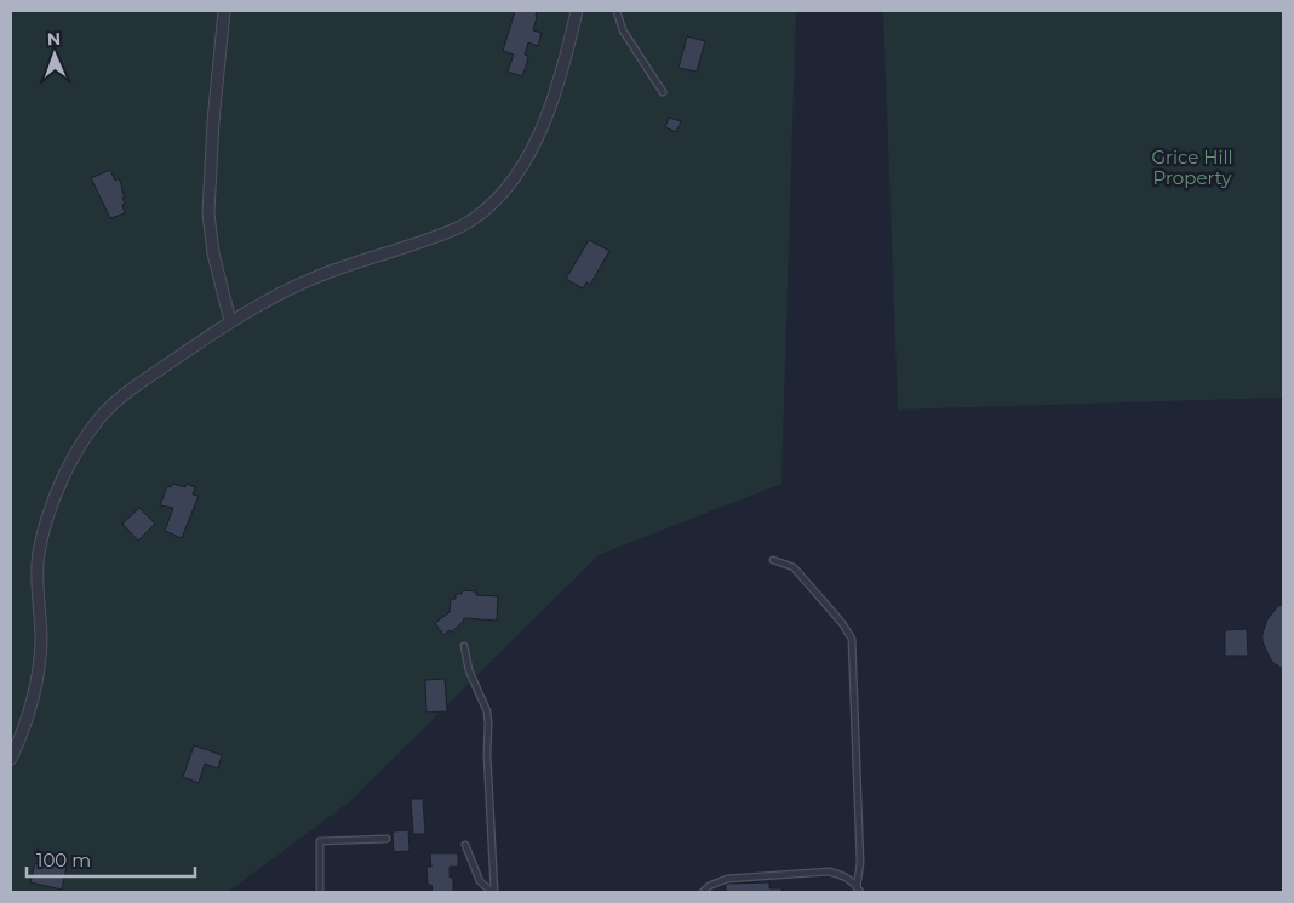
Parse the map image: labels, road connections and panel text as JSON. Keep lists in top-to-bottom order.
{
  "parks": ["Grice Hill Property"],
  "scale_bar": "100 m",
  "north": "top"
}
